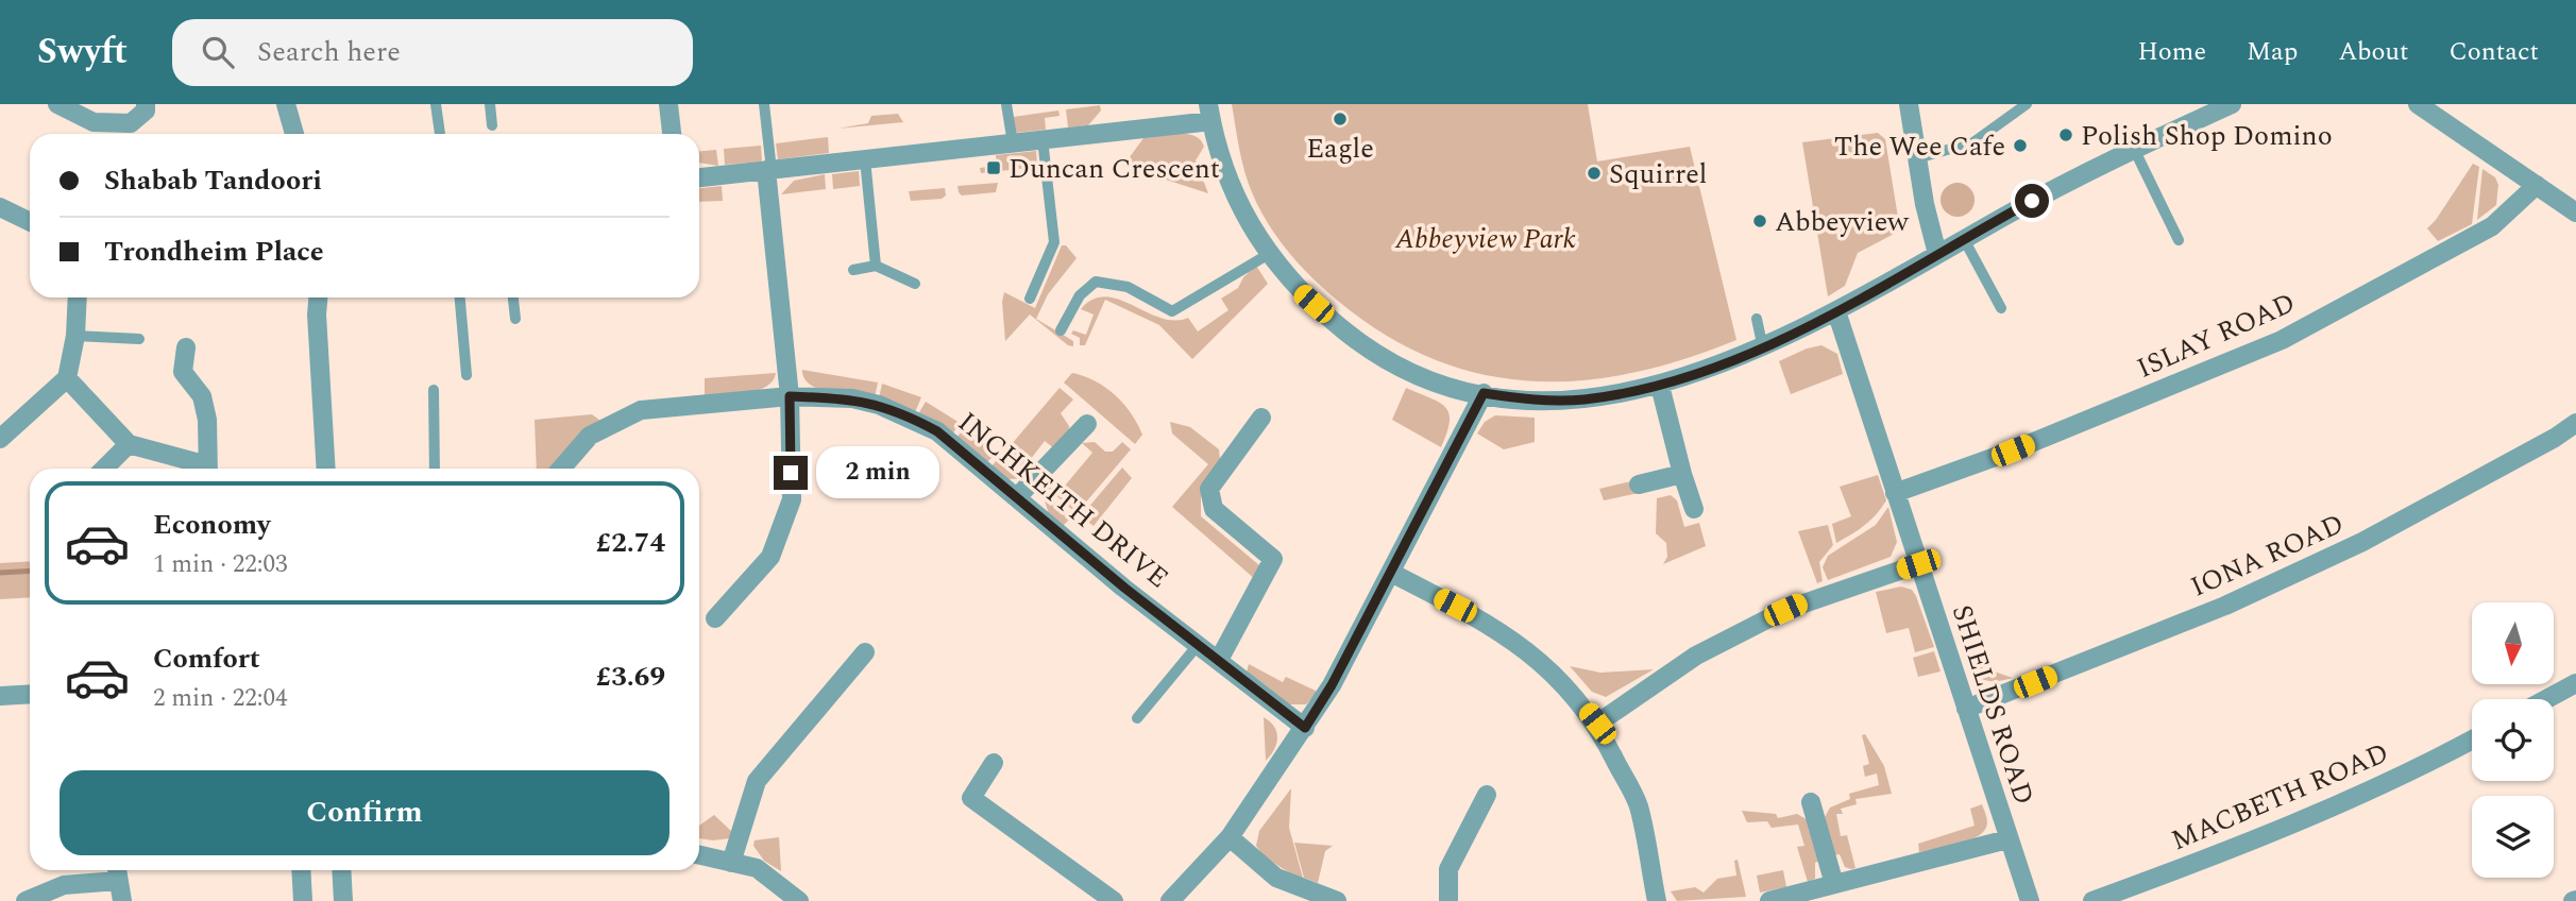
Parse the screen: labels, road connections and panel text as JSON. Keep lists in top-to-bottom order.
{
  "streets": {
    "street": [
      "ISLAY ROAD",
      "INCHKEITH DRIVE",
      "IONA ROAD",
      "SHIELDS ROAD",
      "MACBETH ROAD"
    ]
  },
  "crossings": [
    ["ISLAY ROAD", "SHIELDS ROAD"],
    ["IONA ROAD", "SHIELDS ROAD"]
  ],
  "parks": ["Abbeyview Park"],
  "places": {
    "other": [
      "Eagle",
      "Polish Shop Domino",
      "The Wee Cafe",
      "Squirrel",
      "Abbeyview"
    ],
    "transit": ["Duncan Crescent"]
  },
  "north": "bottom",
  "page": {
    "header": "Swyft",
    "search": "Search here",
    "nav": [
      "Home",
      "Map",
      "About",
      "Contact"
    ],
    "banner": ["Shabab Tandoori", "Trondheim Place"],
    "bubble": "2 min",
    "list": [
      {
        "name": "Economy",
        "note": "1 min · 22:03",
        "value": "£2.74"
      },
      {
        "name": "Comfort",
        "note": "2 min · 22:04",
        "value": "£3.69"
      }
    ],
    "buttons": "Confirm"
  }
}
